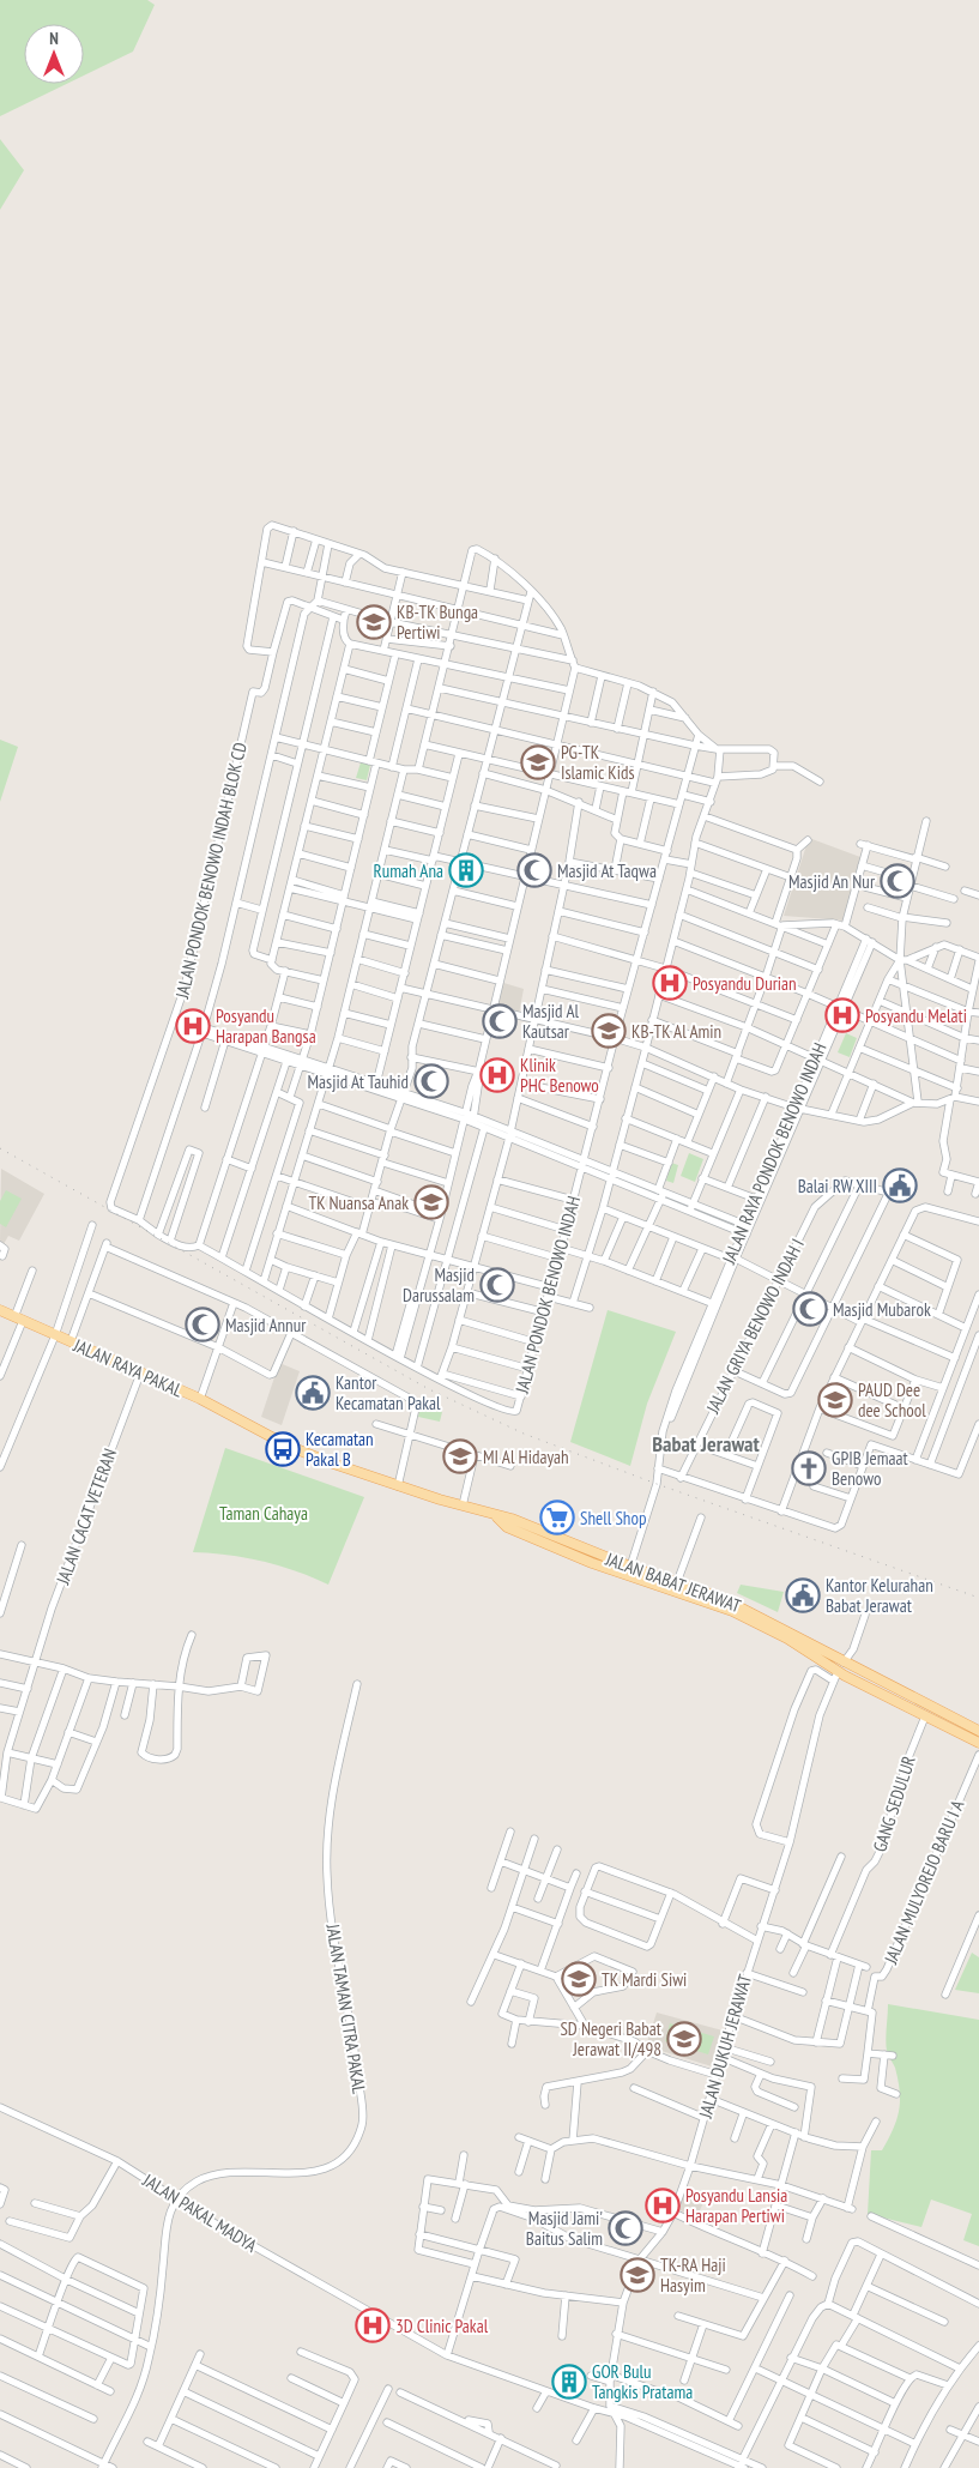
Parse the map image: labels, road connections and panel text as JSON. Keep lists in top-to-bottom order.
{
  "streets": {
    "main road": ["JALAN RAYA PAKAL", "JALAN BABAT JERAWAT"],
    "street": [
      "JALAN PONDOK BENOWO INDAH BLOK CD",
      "JALAN RAYA PONDOK BENOWO INDAH",
      "JALAN PONDOK BENOWO INDAH",
      "JALAN GRIYA BENOWO INDAH I",
      "JALAN CACAT VETERAN",
      "GANG SEDULUR",
      "JALAN MULYOREJO BARU I A",
      "JALAN TAMAN CITRA PAKAL",
      "JALAN DUKUH JERAWAT",
      "JALAN PAKAL MADYA"
    ]
  },
  "crossings": [
    ["JALAN PONDOK BENOWO INDAH BLOK CD", "JALAN PONDOK BENOWO INDAH"],
    ["JALAN RAYA PONDOK BENOWO INDAH", "JALAN BABAT JERAWAT"],
    ["JALAN RAYA PAKAL", "JALAN CACAT VETERAN"],
    ["JALAN RAYA PAKAL", "JALAN BABAT JERAWAT"],
    ["JALAN BABAT JERAWAT", "GANG SEDULUR"],
    ["JALAN BABAT JERAWAT", "JALAN DUKUH JERAWAT"],
    ["JALAN TAMAN CITRA PAKAL", "JALAN PAKAL MADYA"],
    ["JALAN DUKUH JERAWAT", "JALAN PAKAL MADYA"]
  ],
  "districts": ["Babat Jerawat"],
  "parks": ["Taman Cahaya"],
  "places": {
    "school or university": [
      "KB-TK Bunga Pertiwi",
      "PG-TK Islamic Kids",
      "KB-TK Al Amin",
      "TK Nuansa Anak",
      "PAUD Dee dee School",
      "MI Al Hidayah",
      "TK Mardi Siwi",
      "SD Negeri Babat Jerawat II/498",
      "TK-RA Haji Hasyim"
    ],
    "building": ["Rumah Ana", "GOR Bulu Tangkis Pratama"],
    "mosque": [
      "Masjid At Taqwa",
      "Masjid An Nur",
      "Masjid Al Kautsar",
      "Masjid At Tauhid",
      "Masjid Darussalam",
      "Masjid Mubarok",
      "Masjid Annur",
      "Masjid Jami' Baitus Salim"
    ],
    "hospital": [
      "Posyandu Durian",
      "Posyandu Melati",
      "Posyandu Harapan Bangsa",
      "Klinik PHC Benowo",
      "Posyandu Lansia Harapan Pertiwi",
      "3D Clinic Pakal"
    ],
    "public building": ["Balai RW XIII", "Kantor Kecamatan Pakal", "Kantor Kelurahan Babat Jerawat"],
    "bus stop": ["Kecamatan Pakal B"],
    "church": ["GPIB Jemaat Benowo"],
    "supermarket": ["Shell Shop"]
  },
  "north": "top"
}
